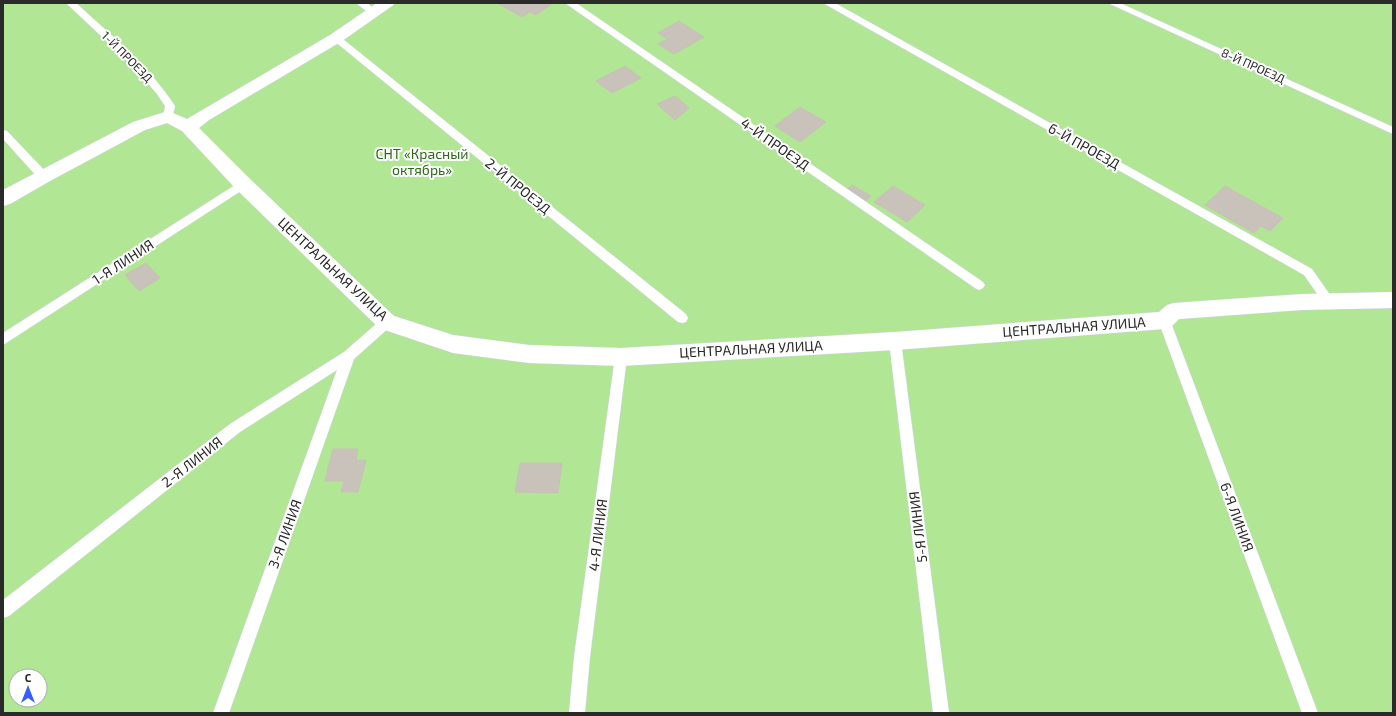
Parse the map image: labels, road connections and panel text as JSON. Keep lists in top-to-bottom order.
{
  "streets": {
    "street": ["ЦЕНТРАЛЬНАЯ УЛИЦА"],
    "lane": [
      "1-Й ПРОЕЗД",
      "8-Й ПРОЕЗД",
      "4-Й ПРОЕЗД",
      "6-Й ПРОЕЗД",
      "2-Й ПРОЕЗД",
      "1-Я ЛИНИЯ",
      "2-Я ЛИНИЯ",
      "6-Я ЛИНИЯ",
      "5-Я ЛИНИЯ",
      "3-Я ЛИНИЯ",
      "4-Я ЛИНИЯ"
    ]
  },
  "crossings": [
    ["6-Й ПРОЕЗД", "ЦЕНТРАЛЬНАЯ УЛИЦА"],
    ["1-Я ЛИНИЯ", "ЦЕНТРАЛЬНАЯ УЛИЦА"],
    ["ЦЕНТРАЛЬНАЯ УЛИЦА", "2-Я ЛИНИЯ"],
    ["ЦЕНТРАЛЬНАЯ УЛИЦА", "6-Я ЛИНИЯ"],
    ["ЦЕНТРАЛЬНАЯ УЛИЦА", "5-Я ЛИНИЯ"],
    ["ЦЕНТРАЛЬНАЯ УЛИЦА", "4-Я ЛИНИЯ"],
    ["2-Я ЛИНИЯ", "3-Я ЛИНИЯ"]
  ],
  "parks": ["СНТ «Красный октябрь»"],
  "north": "top"
}
